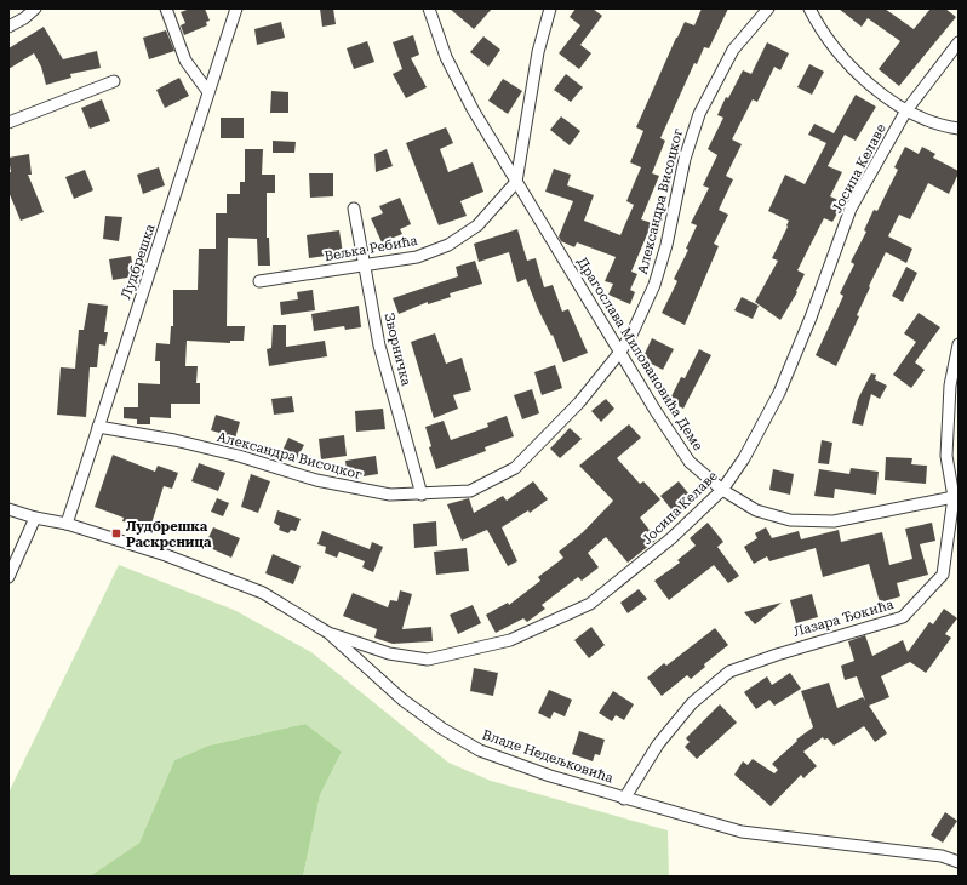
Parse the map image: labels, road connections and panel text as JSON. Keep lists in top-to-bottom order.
{
  "streets": {
    "street": [
      "Јосипа Келаве",
      "Александра Висоцког",
      "Вељка Ребића",
      "Лудбрешка",
      "Зворничка",
      "Драгослава Миловановића Деме",
      "Лазара Ђокића",
      "Владе Недељковића"
    ]
  },
  "crossings": [
    ["Јосипа Келаве", "Драгослава Миловановића Деме"],
    ["Јосипа Келаве", "Владе Недељковића"],
    ["Александра Висоцког", "Лудбрешка"],
    ["Александра Висоцког", "Зворничка"],
    ["Александра Висоцког", "Драгослава Миловановића Деме"],
    ["Вељка Ребића", "Зворничка"],
    ["Вељка Ребића", "Драгослава Миловановића Деме"],
    ["Лудбрешка", "Владе Недељковића"],
    ["Драгослава Миловановића Деме", "Лазара Ђокића"],
    ["Лазара Ђокића", "Владе Недељковића"]
  ],
  "places": {
    "transit": ["Лудбрешка Раскрсница"]
  }
}
